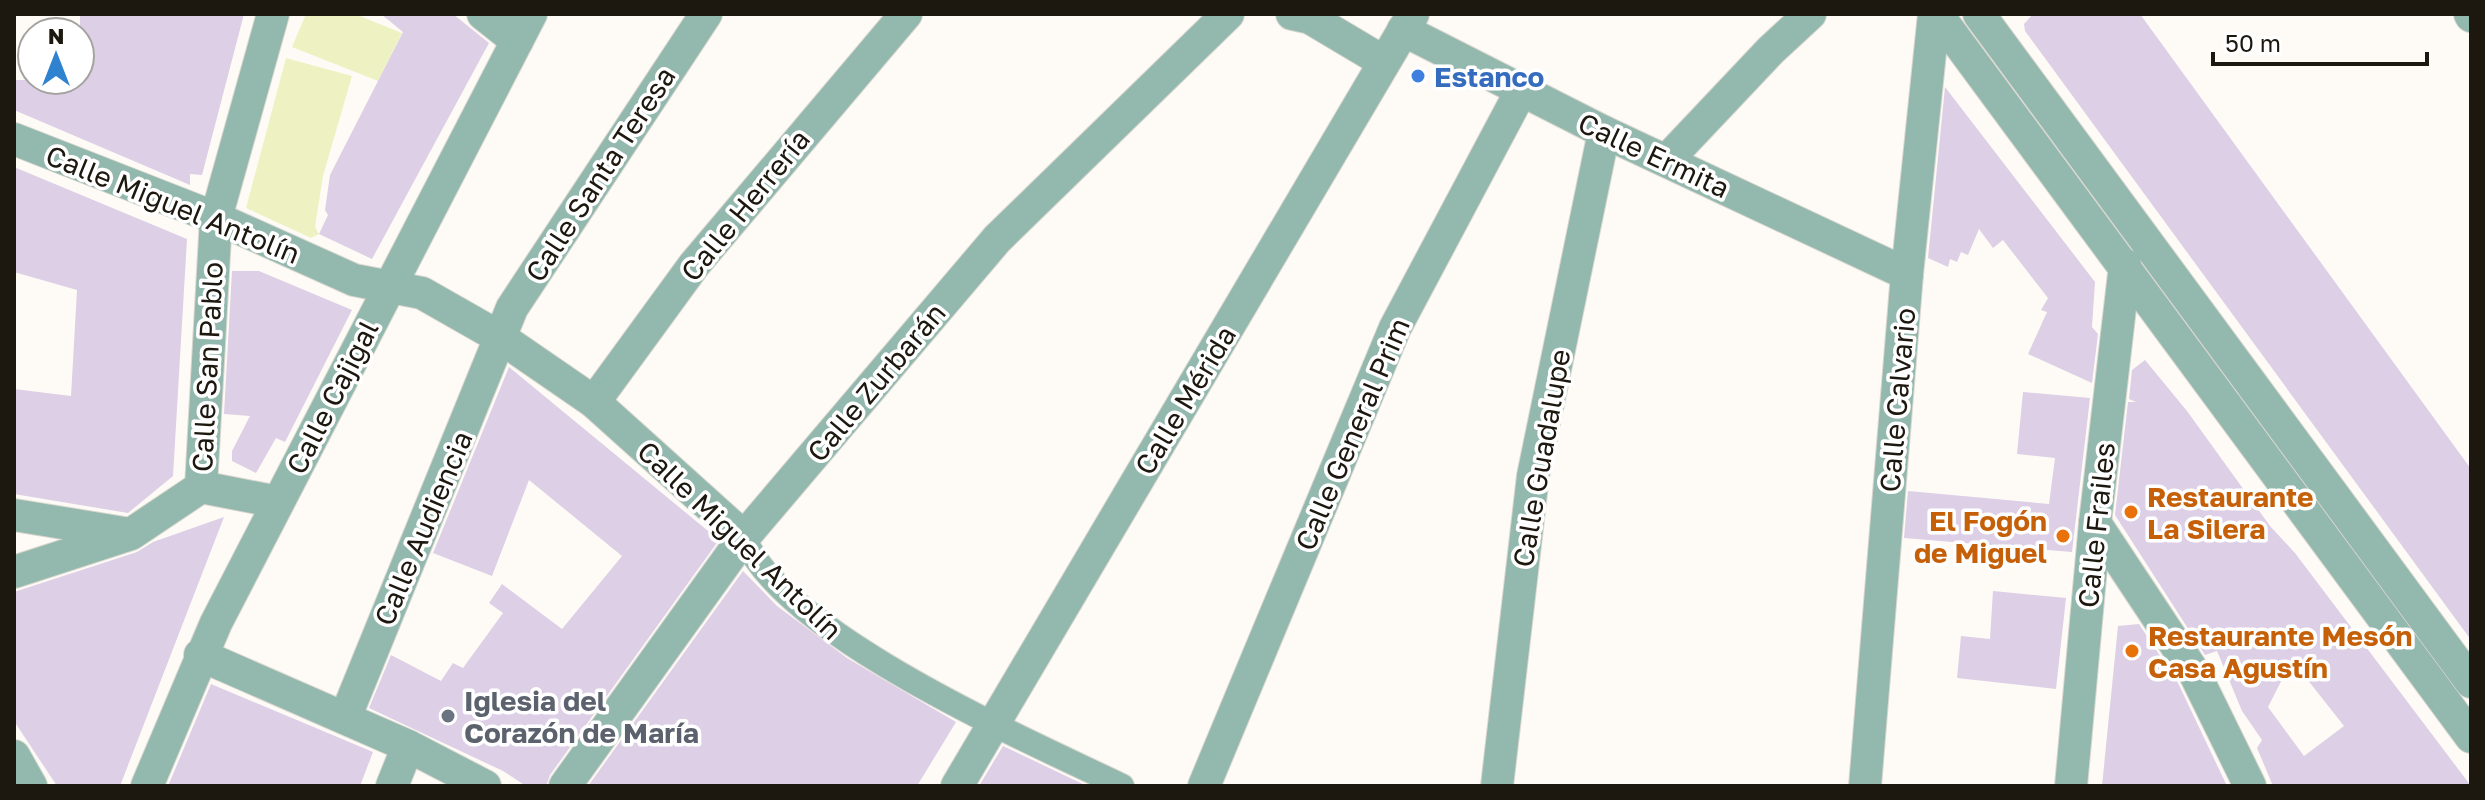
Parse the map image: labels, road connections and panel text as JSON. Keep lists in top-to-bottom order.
{
  "streets": {
    "street": [
      "Calle Ermita",
      "Calle Santa Teresa",
      "Calle Miguel Antolín",
      "Calle Herrería",
      "Calle San Pablo",
      "Calle Zurbarán",
      "Calle Cajigal",
      "Calle Mérida",
      "Calle Calvario",
      "Calle General Prim",
      "Calle Guadalupe",
      "Calle Frailes",
      "Calle Audiencia"
    ]
  },
  "crossings": [
    ["Calle Ermita", "Calle Mérida"],
    ["Calle Ermita", "Calle Calvario"],
    ["Calle Ermita", "Calle General Prim"],
    ["Calle Ermita", "Calle Guadalupe"],
    ["Calle Santa Teresa", "Calle Miguel Antolín"],
    ["Calle Santa Teresa", "Calle Audiencia"],
    ["Calle Miguel Antolín", "Calle Herrería"],
    ["Calle Miguel Antolín", "Calle San Pablo"],
    ["Calle Miguel Antolín", "Calle Zurbarán"],
    ["Calle Miguel Antolín", "Calle Cajigal"],
    ["Calle Miguel Antolín", "Calle Mérida"],
    ["Calle Miguel Antolín", "Calle Audiencia"]
  ],
  "places": [
    "Estanco",
    "Restaurante La Silera",
    "El Fogón de Miguel",
    "Restaurante Mesón Casa Agustín",
    "Iglesia del Corazón de María"
  ],
  "scale_bar": "50 m",
  "north": "top"
}
